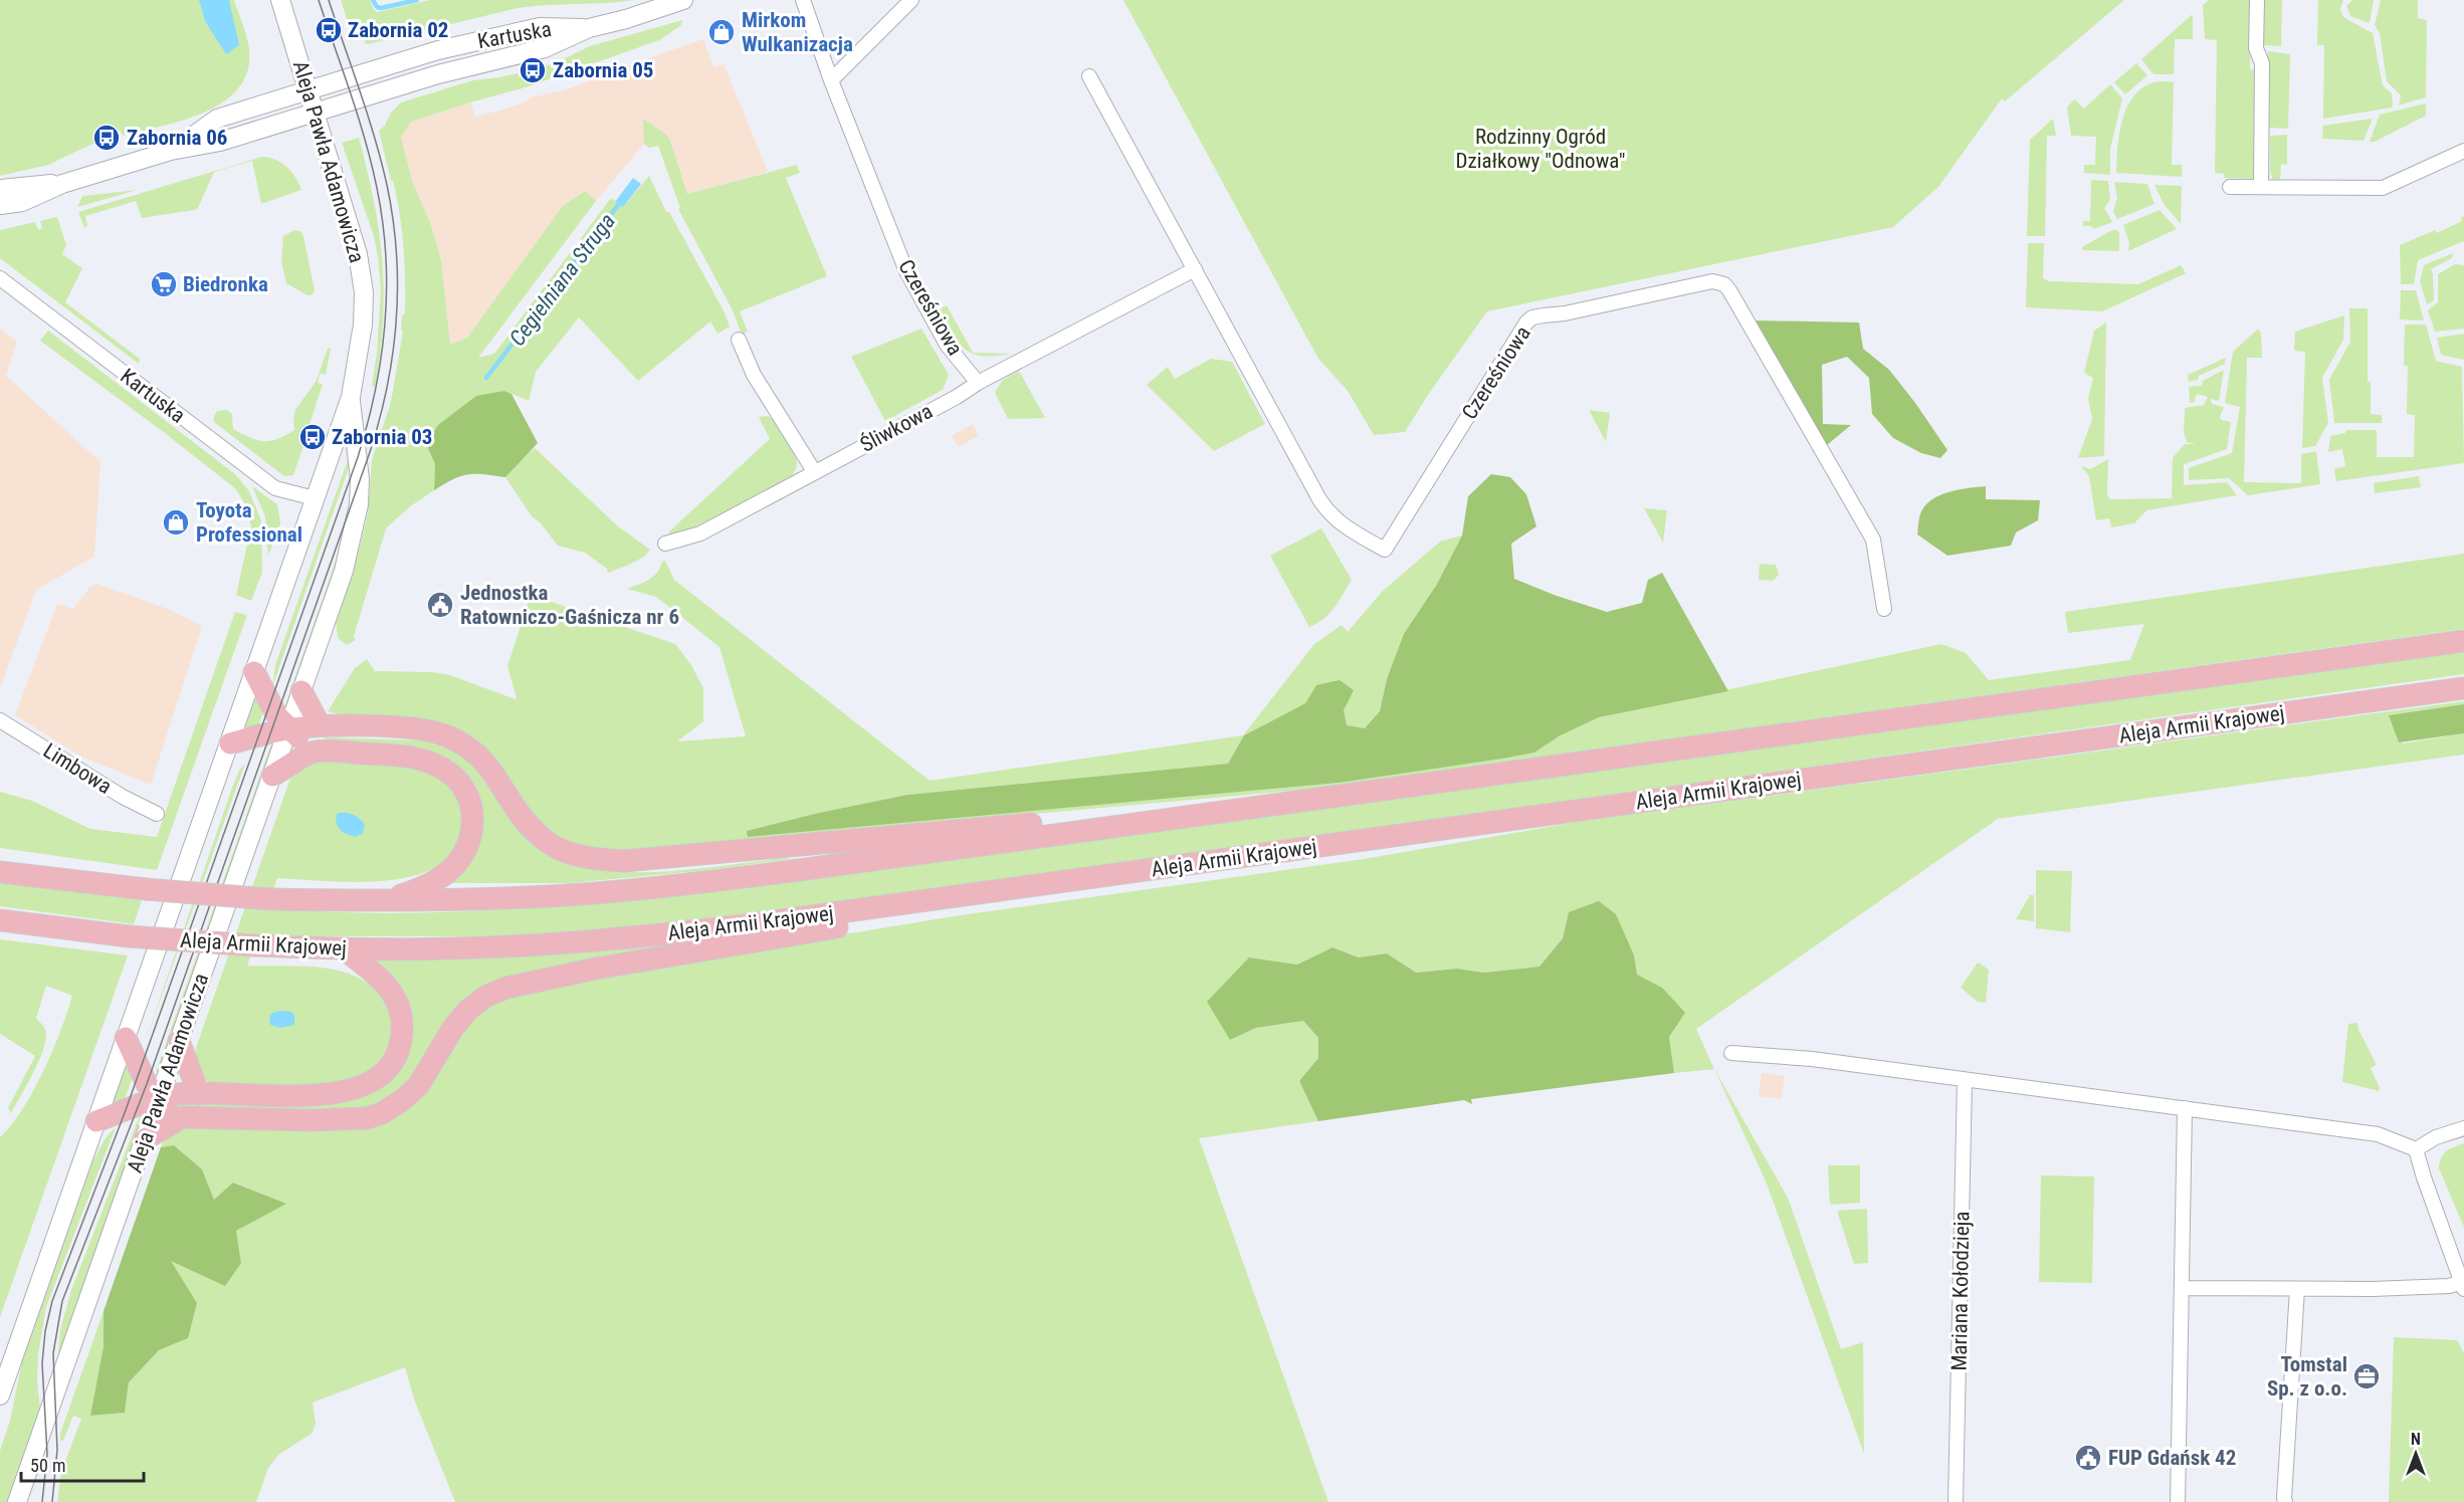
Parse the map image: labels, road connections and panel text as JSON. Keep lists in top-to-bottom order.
{
  "streets": {
    "main road": ["Kartuska", "Aleja Pawła Adamowicza", "Aleja Armii Krajowej"],
    "street": [
      "Czereśniowa",
      "Śliwkowa",
      "Limbowa",
      "Mariana Kołodzieja"
    ]
  },
  "crossings": [
    ["Kartuska", "Aleja Pawła Adamowicza"],
    ["Czereśniowa", "Śliwkowa"]
  ],
  "water": ["Cegielniana Struga"],
  "parks": ["Rodzinny Ogród Działkowy \"Odnowa\""],
  "places": {
    "bus stop": [
      "Zabornia 02",
      "Zabornia 05",
      "Zabornia 06",
      "Zabornia 03"
    ],
    "shop": ["Mirkom Wulkanizacja", "Toyota Professional"],
    "supermarket": ["Biedronka"],
    "public building": ["Jednostka Ratowniczo-Gaśnicza nr 6", "FUP Gdańsk 42"],
    "office": ["Tomstal Sp. z o.o."]
  },
  "scale_bar": "50 m",
  "north": "top"
}
